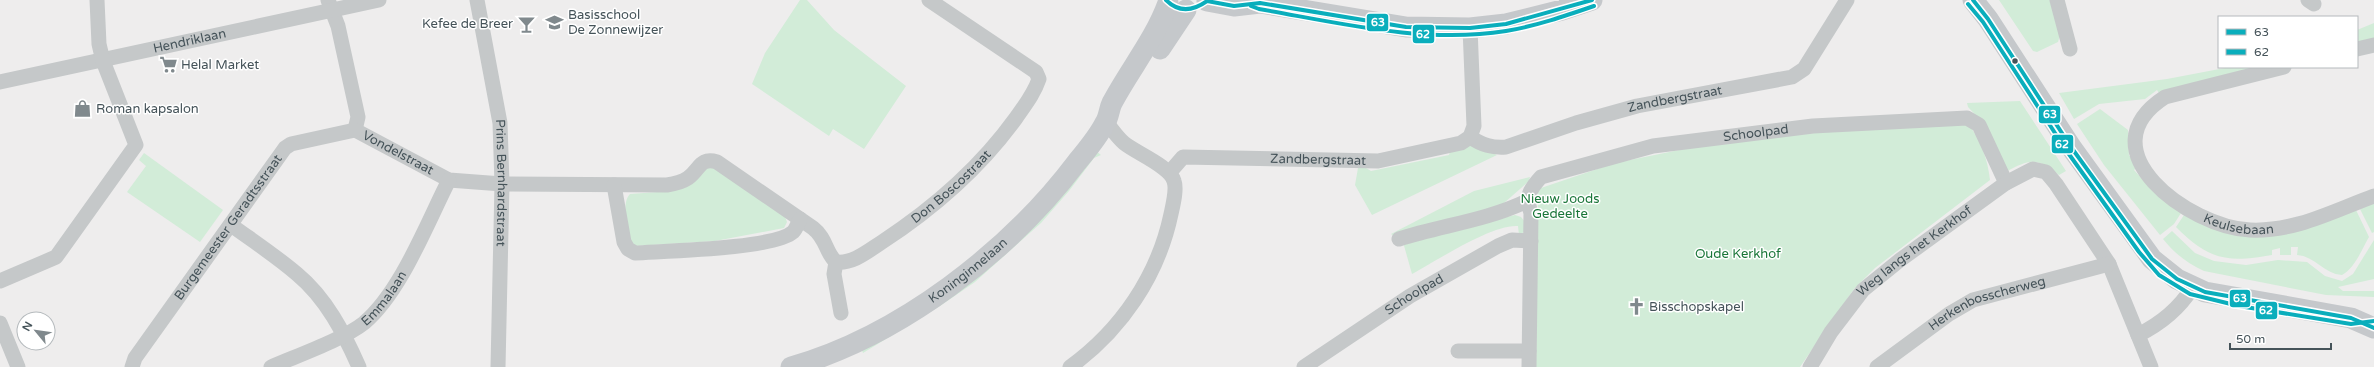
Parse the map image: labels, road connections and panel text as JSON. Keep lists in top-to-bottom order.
{
  "streets": {
    "main road": ["Koninginnelaan"],
    "street": [
      "Hendriklaan",
      "Zandbergstraat",
      "Schoolpad",
      "Vondelstraat",
      "Prins Bernhardstraat",
      "Don Boscostraat",
      "Keulsebaan",
      "Burgemeester Geradtsstraat",
      "Weg langs het Kerkhof",
      "Emmalaan",
      "Herkenbosscherweg"
    ]
  },
  "crossings": [
    ["Hendriklaan", "Vondelstraat"],
    ["Schoolpad", "Weg langs het Kerkhof"],
    ["Vondelstraat", "Prins Bernhardstraat"],
    ["Vondelstraat", "Don Boscostraat"],
    ["Vondelstraat", "Burgemeester Geradtsstraat"],
    ["Vondelstraat", "Emmalaan"],
    ["Weg langs het Kerkhof", "Herkenbosscherweg"]
  ],
  "parks": ["Nieuw Joods Gedeelte", "Oude Kerkhof"],
  "places": {
    "school or university": ["Basisschool De Zonnewijzer"],
    "bar": ["Kefee de Breer"],
    "supermarket": ["Helal Market"],
    "shop": ["Roman kapsalon"],
    "church": ["Bisschopskapel"]
  },
  "lines": ["transit line 63", "transit line 62"],
  "legend": ["63", "62"],
  "scale_bar": "50 m",
  "north": "top left"
}
